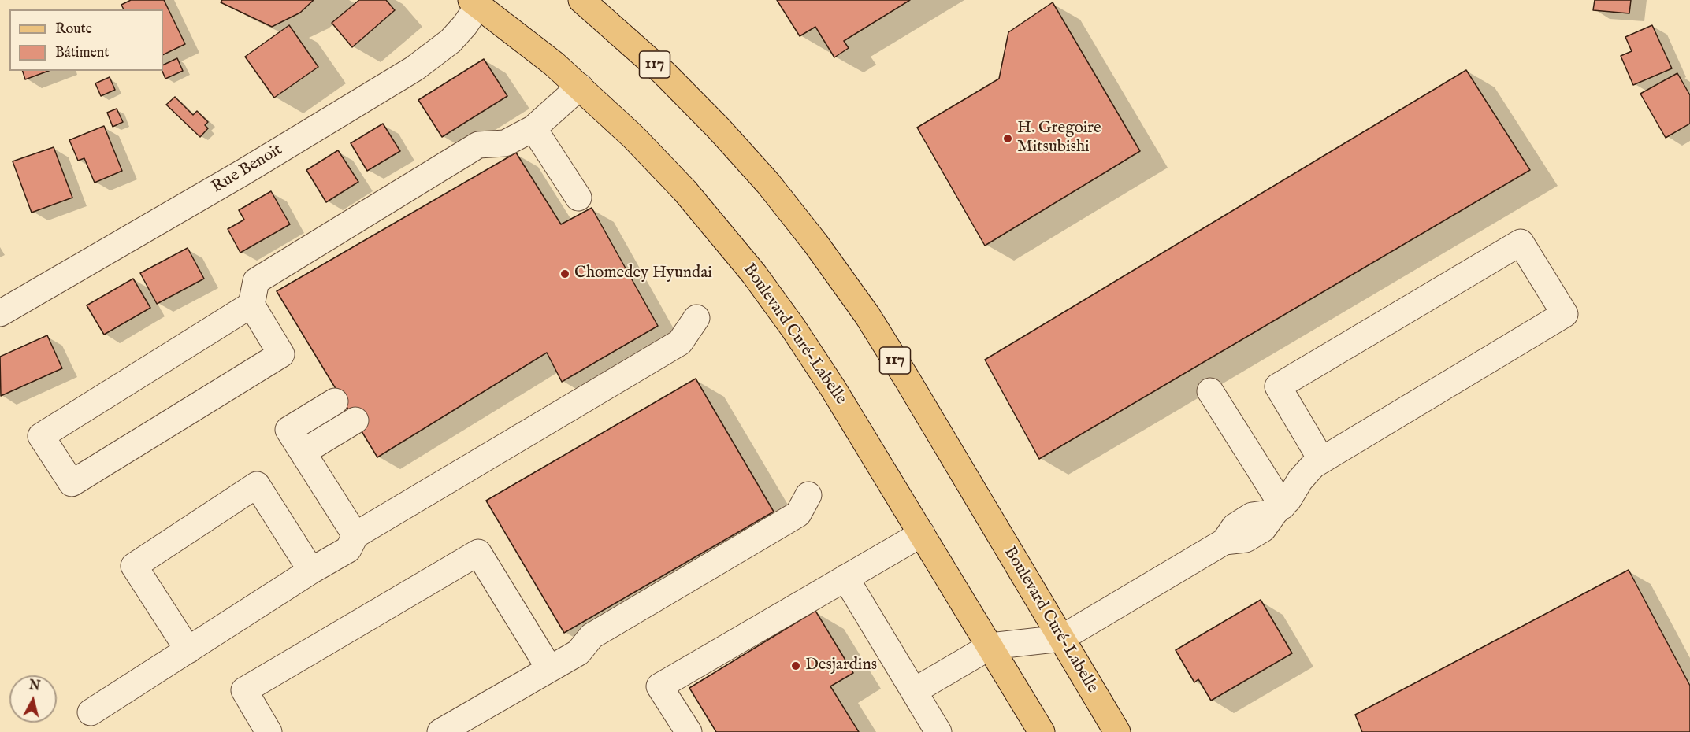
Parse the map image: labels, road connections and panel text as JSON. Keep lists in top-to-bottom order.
{
  "streets": {
    "main road": ["117", "Boulevard Curé-Labelle"],
    "street": ["Rue Benoit"]
  },
  "crossings": [
    ["Rue Benoit", "Boulevard Curé-Labelle"]
  ],
  "places": ["H. Gregoire Mitsubishi", "Chomedey Hyundai", "Desjardins"],
  "legend": ["Route", "Bâtiment"],
  "north": "top"
}
